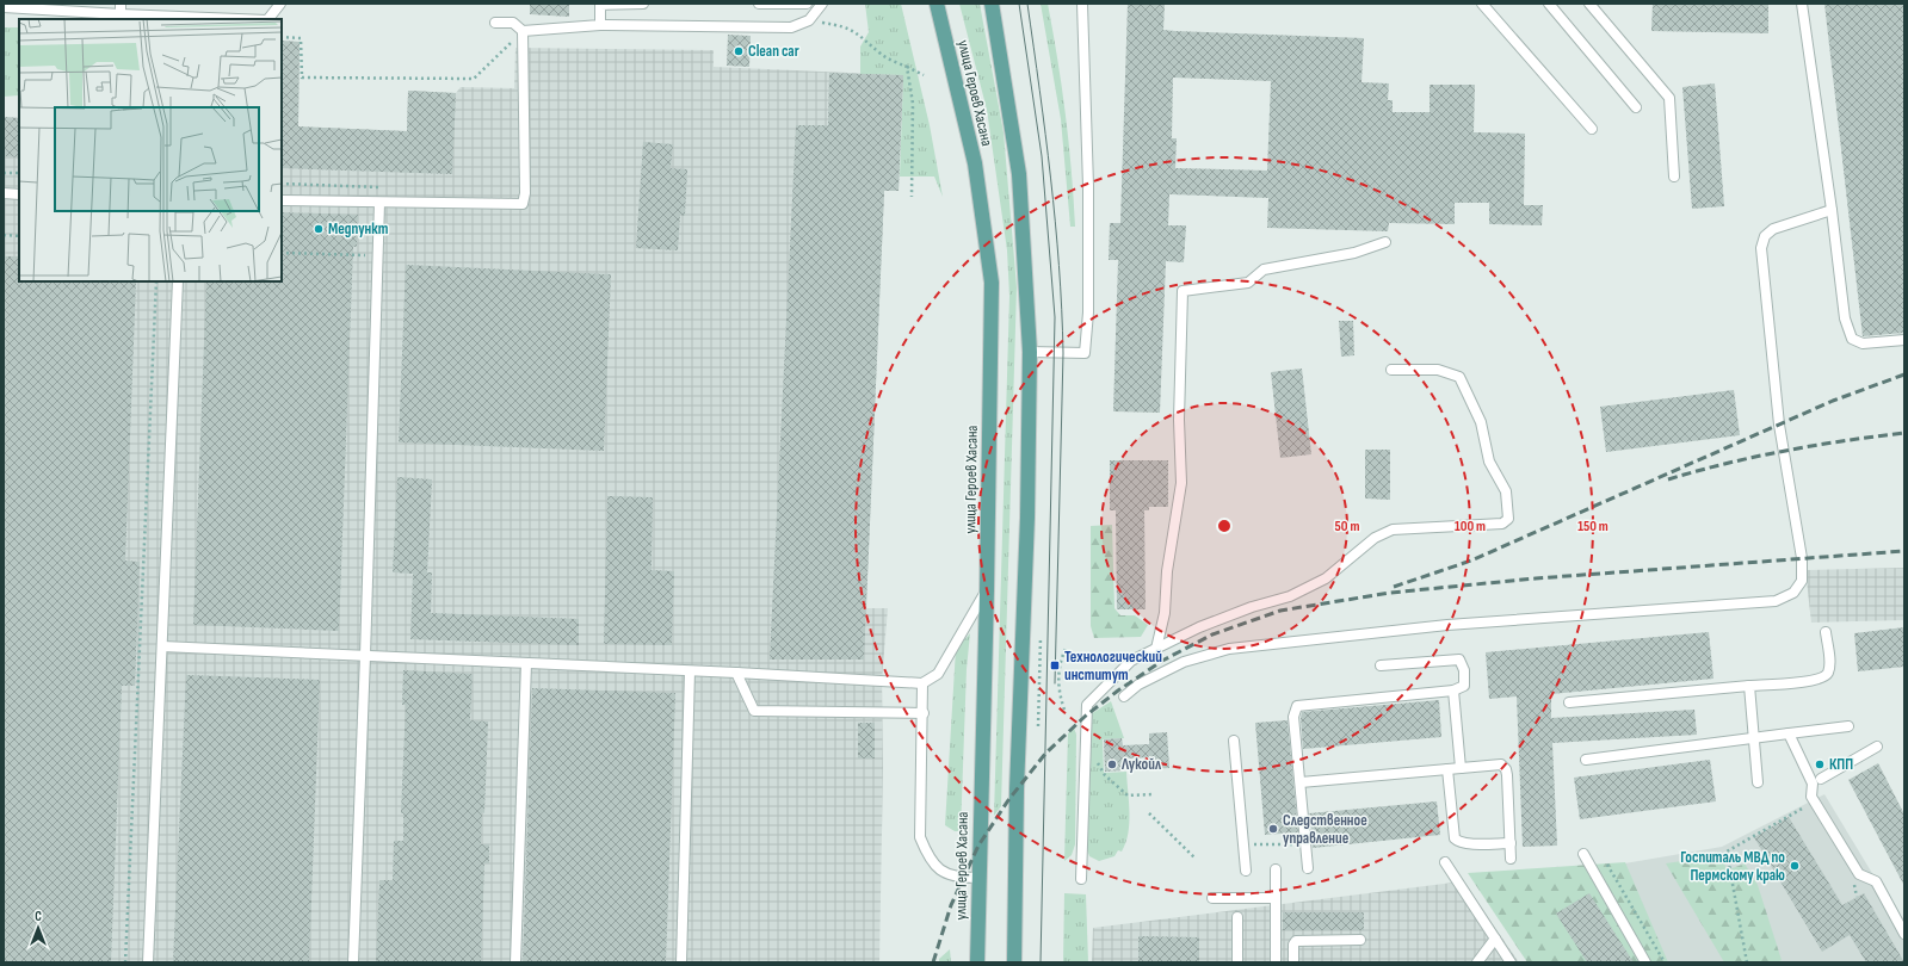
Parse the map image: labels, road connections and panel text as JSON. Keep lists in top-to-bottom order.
{
  "streets": {
    "main road": ["улица Героев Хасана"]
  },
  "places": {
    "other": [
      "Clean car",
      "Медпункт",
      "Лукойл",
      "КПП",
      "Следственное управление",
      "Госпиталь МВД по Пермскому краю"
    ],
    "transit": ["Технологический институт"]
  },
  "north": "top",
  "rings": ["50 m", "100 m", "150 m"]
}
